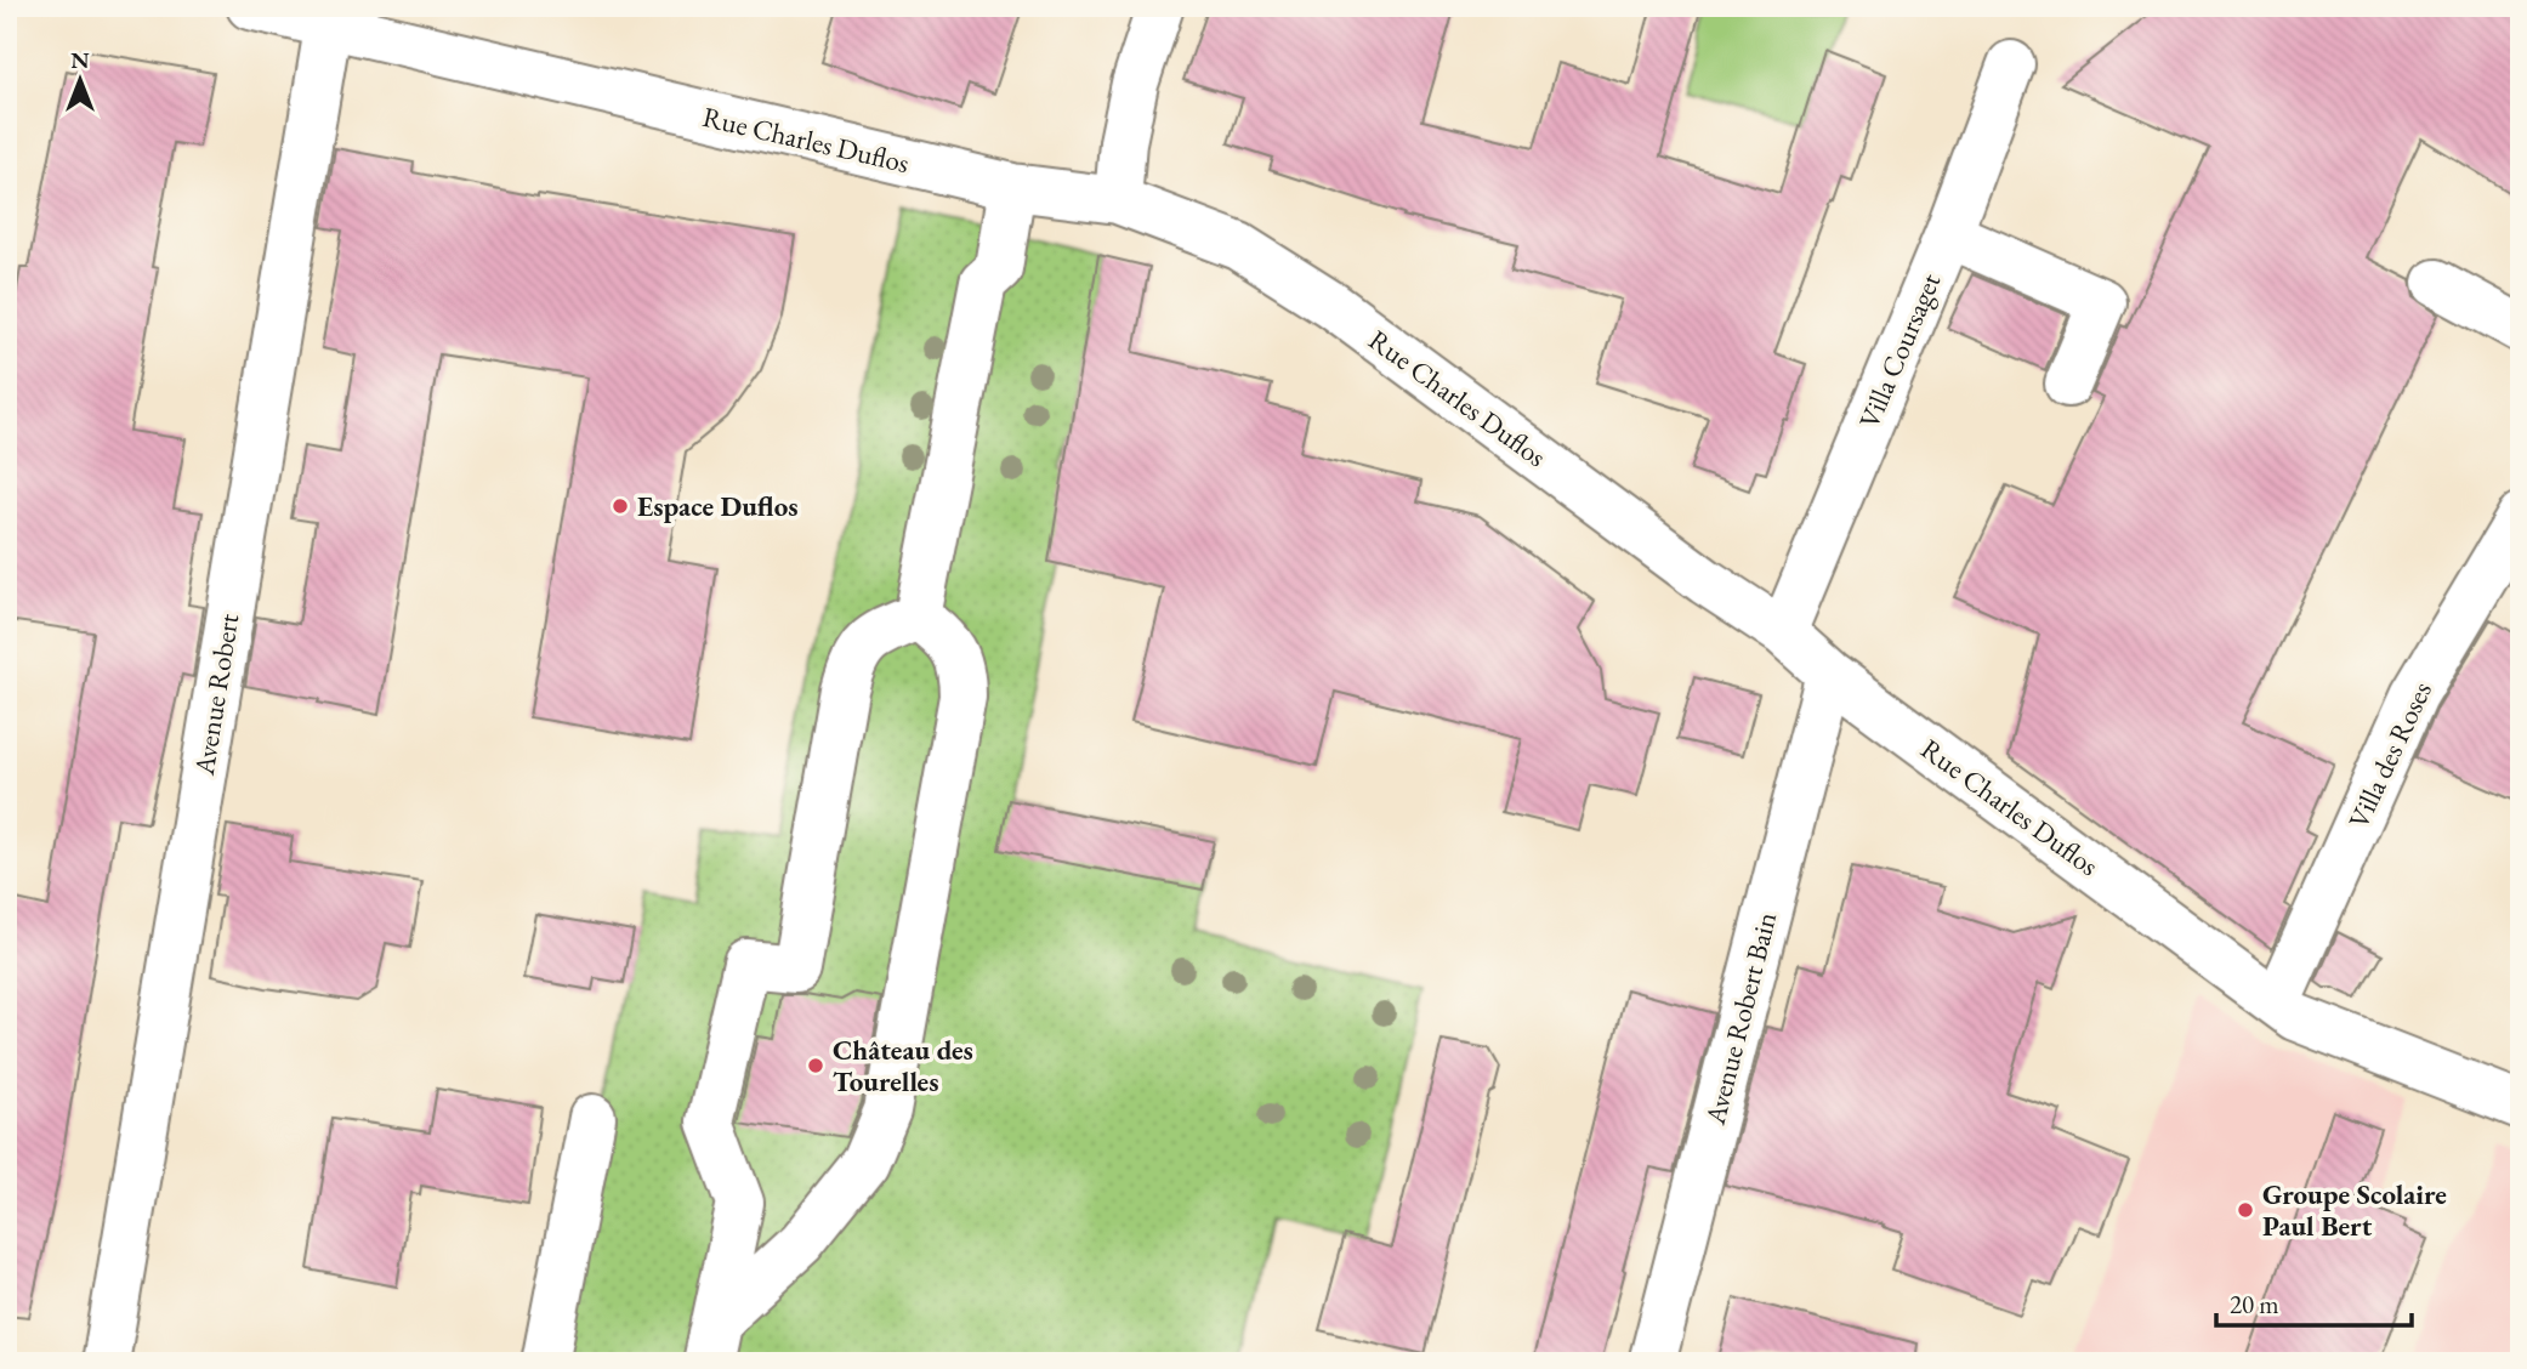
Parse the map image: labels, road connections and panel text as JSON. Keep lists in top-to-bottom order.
{
  "streets": {
    "street": [
      "Rue Charles Duflos",
      "Villa Coursaget",
      "Avenue Robert",
      "Villa des Roses",
      "Avenue Robert Bain"
    ]
  },
  "crossings": [
    ["Rue Charles Duflos", "Villa Coursaget"],
    ["Rue Charles Duflos", "Avenue Robert"],
    ["Rue Charles Duflos", "Villa des Roses"],
    ["Rue Charles Duflos", "Avenue Robert Bain"]
  ],
  "places": ["Espace Duflos", "Château des Tourelles", "Groupe Scolaire Paul Bert"],
  "scale_bar": "20 m",
  "north": "top"
}
